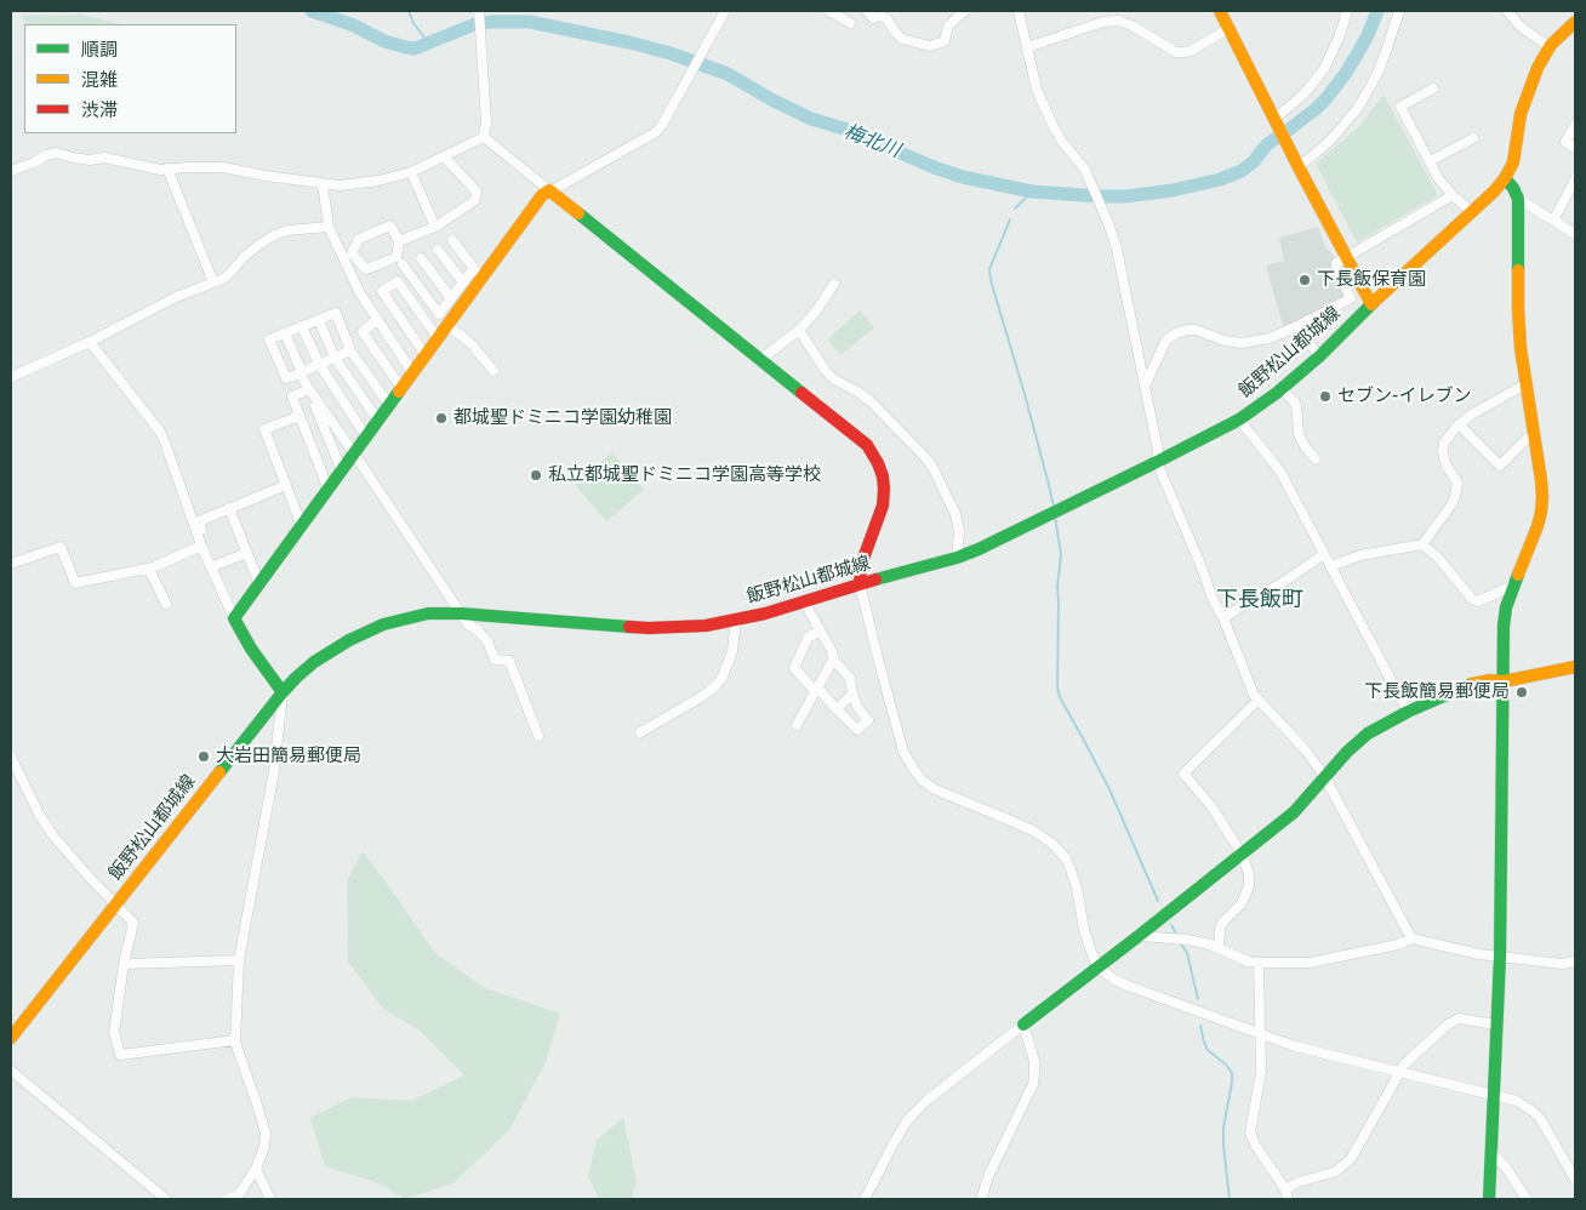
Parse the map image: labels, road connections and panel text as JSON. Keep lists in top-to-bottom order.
{
  "streets": {
    "street": ["飯野松山都城線"]
  },
  "districts": ["下長飯町"],
  "water": ["梅北川"],
  "places": [
    "下長飯保育園",
    "セブン-イレブン",
    "都城聖ドミニコ学園幼稚園",
    "私立都城聖ドミニコ学園高等学校",
    "下長飯簡易郵便局",
    "大岩田簡易郵便局"
  ],
  "legend": ["順調", "混雑", "渋滞"]
}
